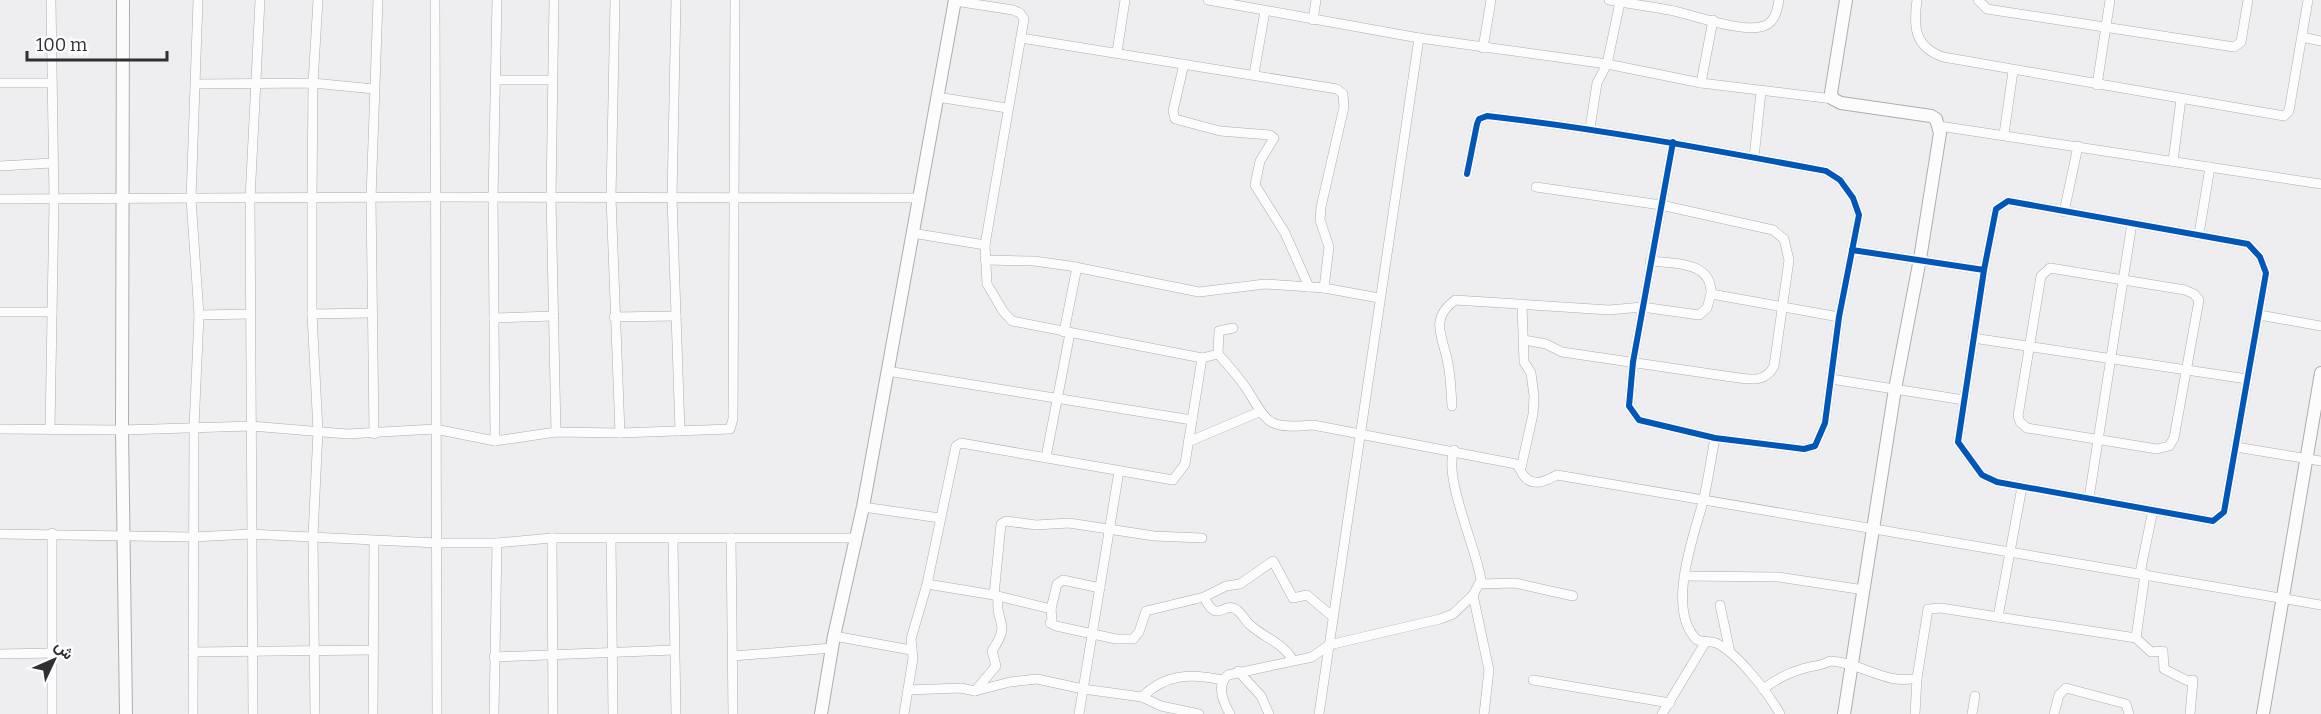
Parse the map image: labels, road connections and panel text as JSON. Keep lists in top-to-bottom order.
{
  "scale_bar": "100 m",
  "north": "top right"
}
